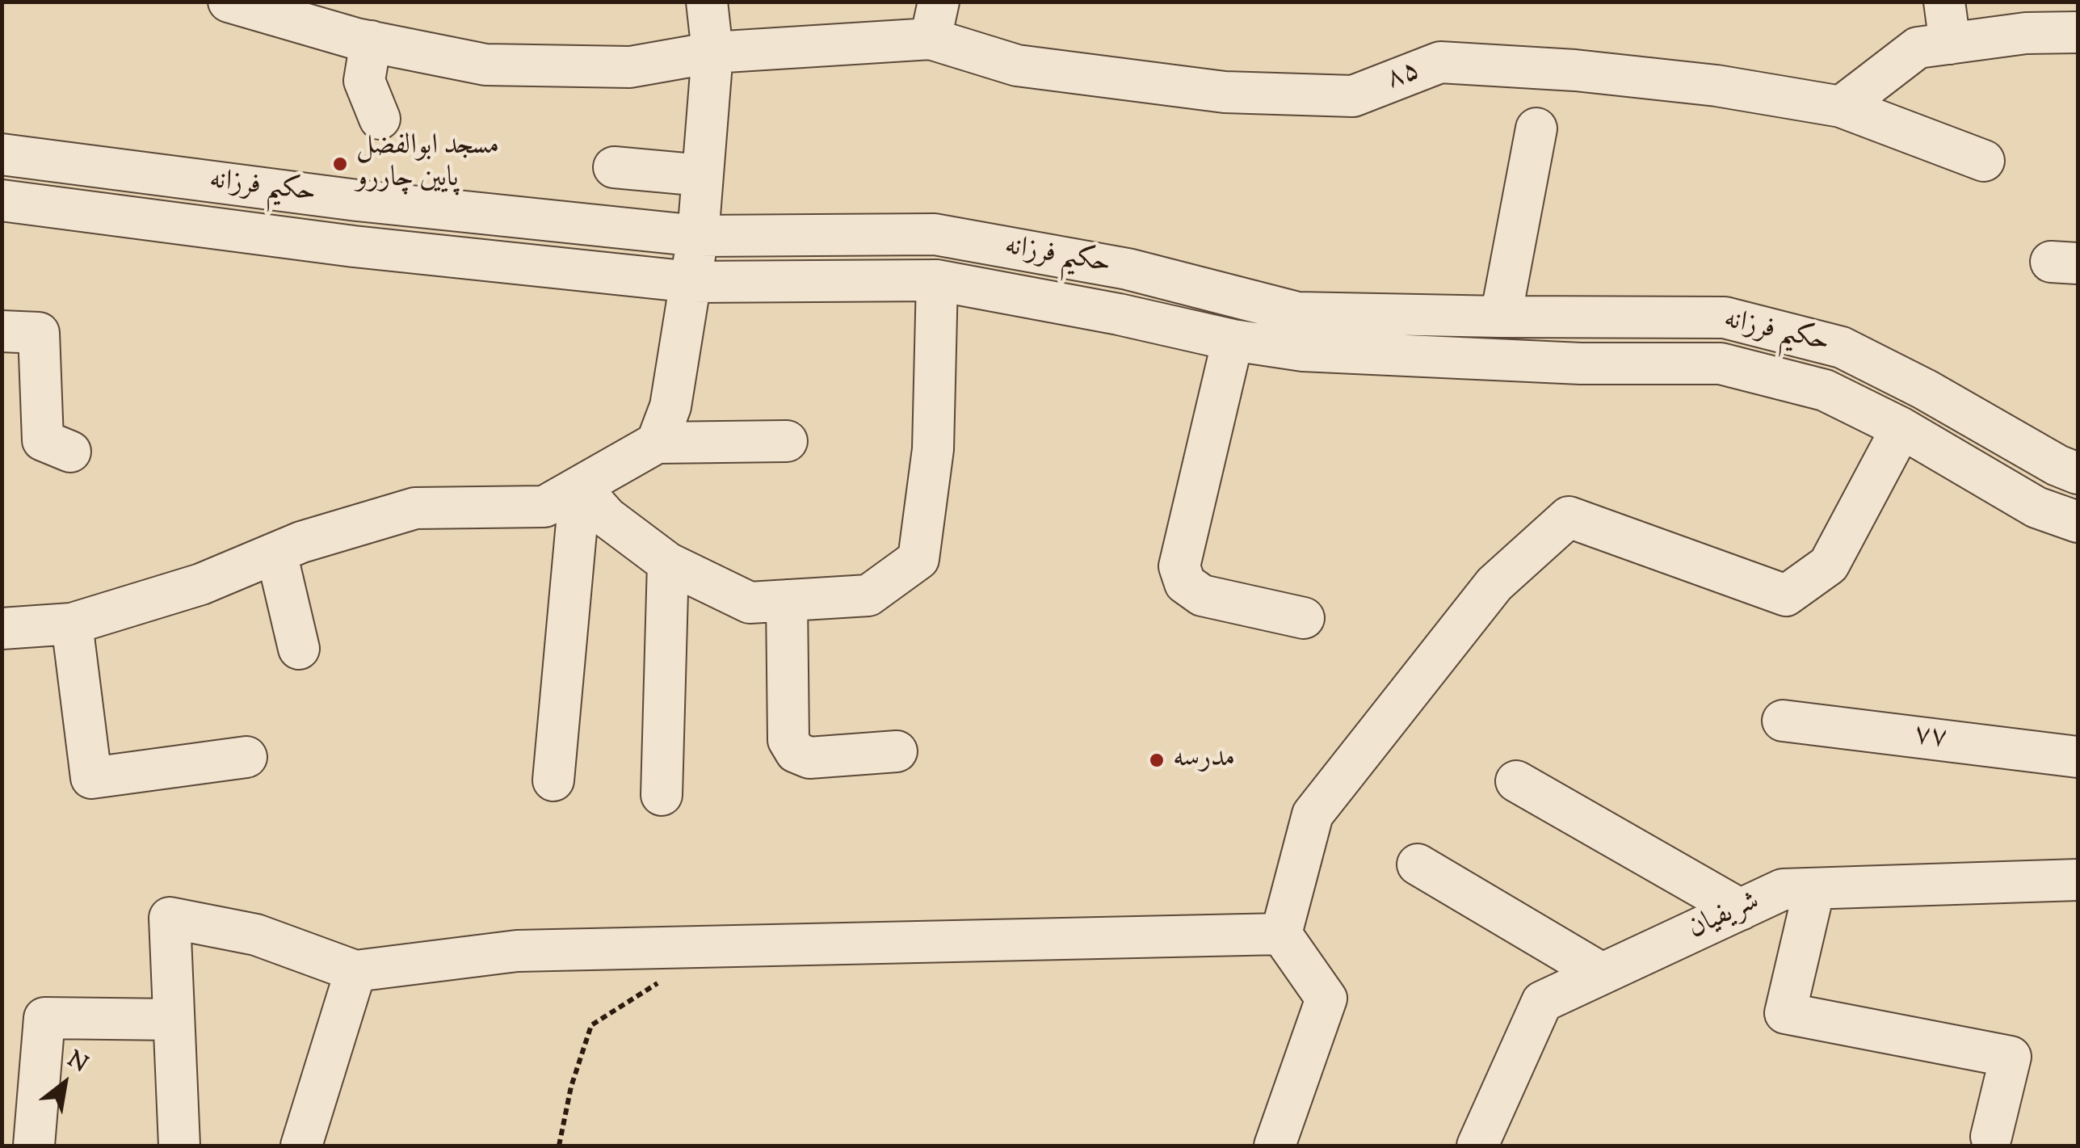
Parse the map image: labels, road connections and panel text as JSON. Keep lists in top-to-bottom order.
{
  "streets": {
    "street": [
      "۸۵",
      "حکیم فرزانه",
      "۷۷",
      "شریفیان"
    ]
  },
  "places": ["مسجد ابوالفضل پایین چاررو", "مدرسه"],
  "north": "top right"
}
